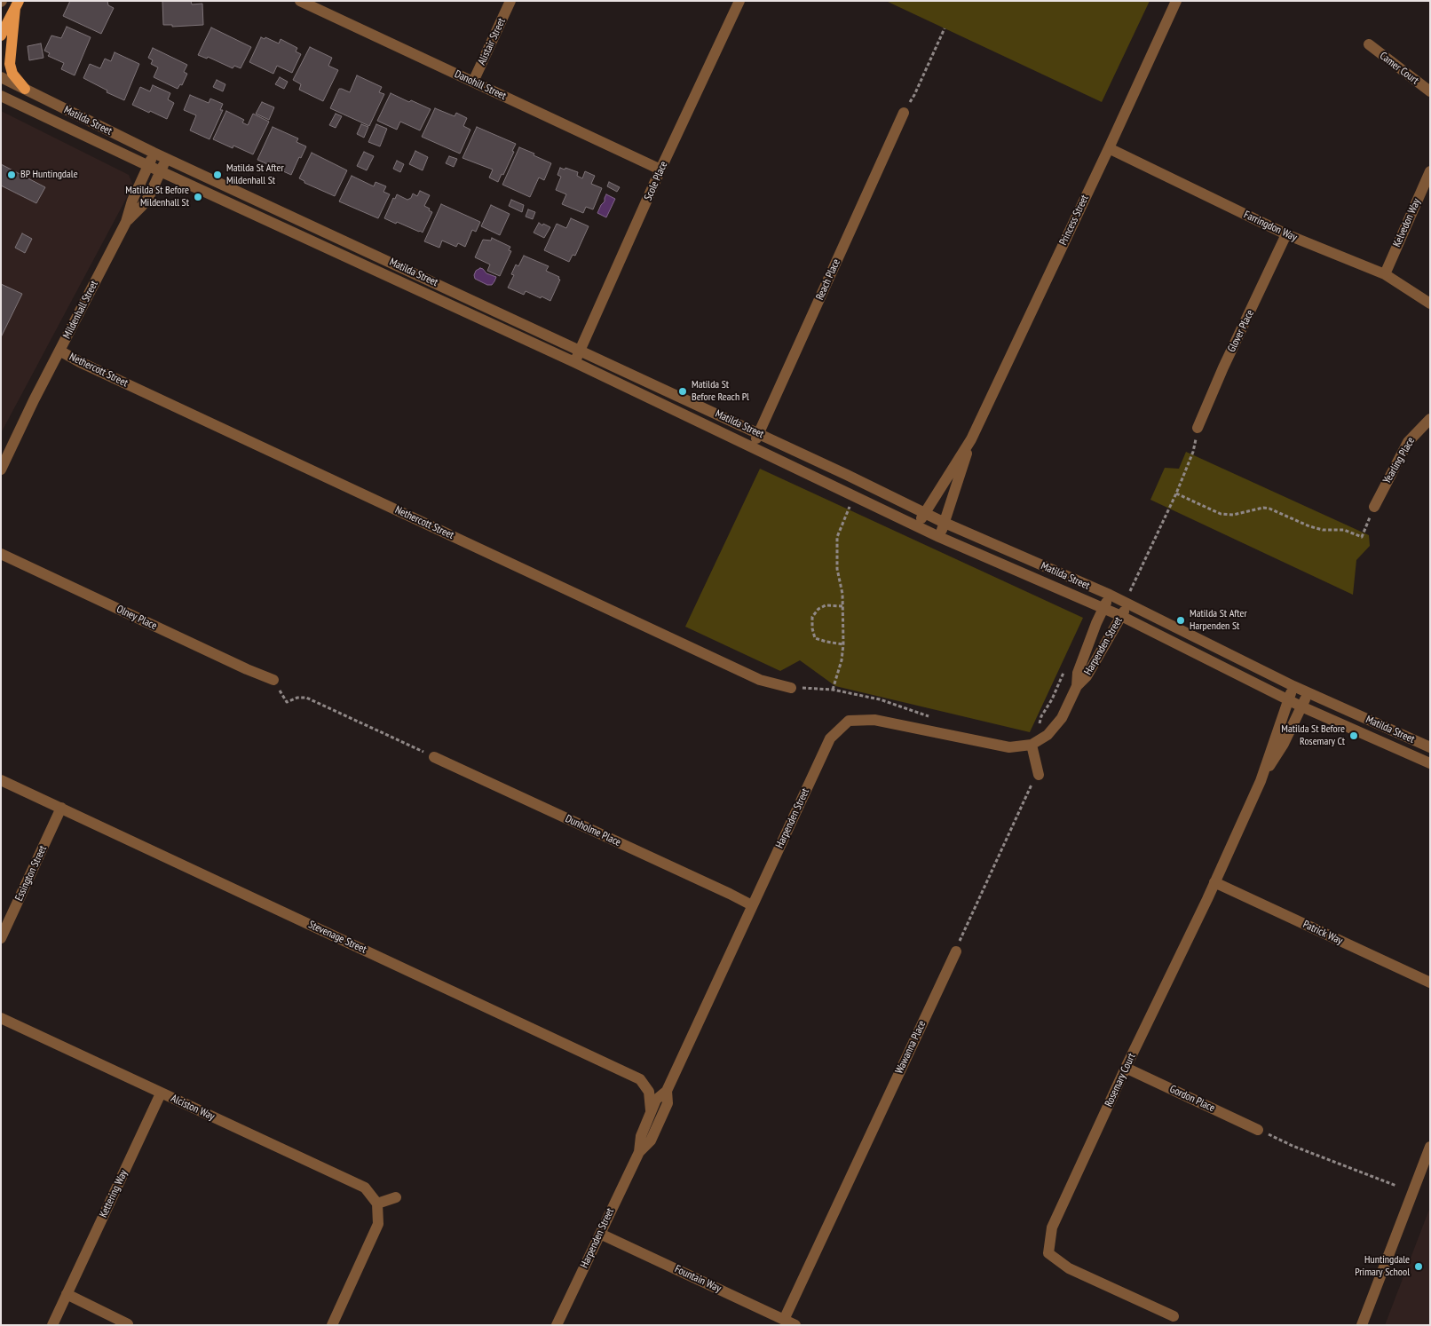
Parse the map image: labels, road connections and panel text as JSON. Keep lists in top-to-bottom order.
{
  "streets": {
    "street": [
      "Alistair Street",
      "Camer Court",
      "Danohill Street",
      "Matilda Street",
      "Scole Place",
      "Princess Street",
      "Kelvedon Way",
      "Farringdon Way",
      "Reach Place",
      "Mildenhall Street",
      "Glover Place",
      "Nethercott Street",
      "Yearling Place",
      "Olney Place",
      "Harpenden Street",
      "Dunholme Place",
      "Essington Street",
      "Patrick Way",
      "Stevenage Street",
      "Wawanna Place",
      "Rosemary Court",
      "Gordon Place",
      "Alciston Way",
      "Kettering Way",
      "Fountain Way"
    ]
  },
  "crossings": [
    ["Alistair Street", "Danohill Street"],
    ["Danohill Street", "Scole Place"],
    ["Matilda Street", "Scole Place"],
    ["Matilda Street", "Princess Street"],
    ["Matilda Street", "Reach Place"],
    ["Matilda Street", "Mildenhall Street"],
    ["Matilda Street", "Harpenden Street"],
    ["Matilda Street", "Rosemary Court"],
    ["Princess Street", "Farringdon Way"],
    ["Kelvedon Way", "Farringdon Way"],
    ["Farringdon Way", "Glover Place"],
    ["Mildenhall Street", "Nethercott Street"],
    ["Harpenden Street", "Dunholme Place"],
    ["Harpenden Street", "Stevenage Street"],
    ["Harpenden Street", "Fountain Way"],
    ["Essington Street", "Stevenage Street"],
    ["Patrick Way", "Rosemary Court"],
    ["Wawanna Place", "Fountain Way"],
    ["Rosemary Court", "Gordon Place"],
    ["Alciston Way", "Kettering Way"]
  ],
  "places": [
    "BP Huntingdale",
    "Matilda St After Mildenhall St",
    "Matilda St Before Mildenhall St",
    "Matilda St Before Reach Pl",
    "Matilda St After Harpenden St",
    "Matilda St Before Rosemary Ct",
    "Huntingdale Primary School"
  ]
}
